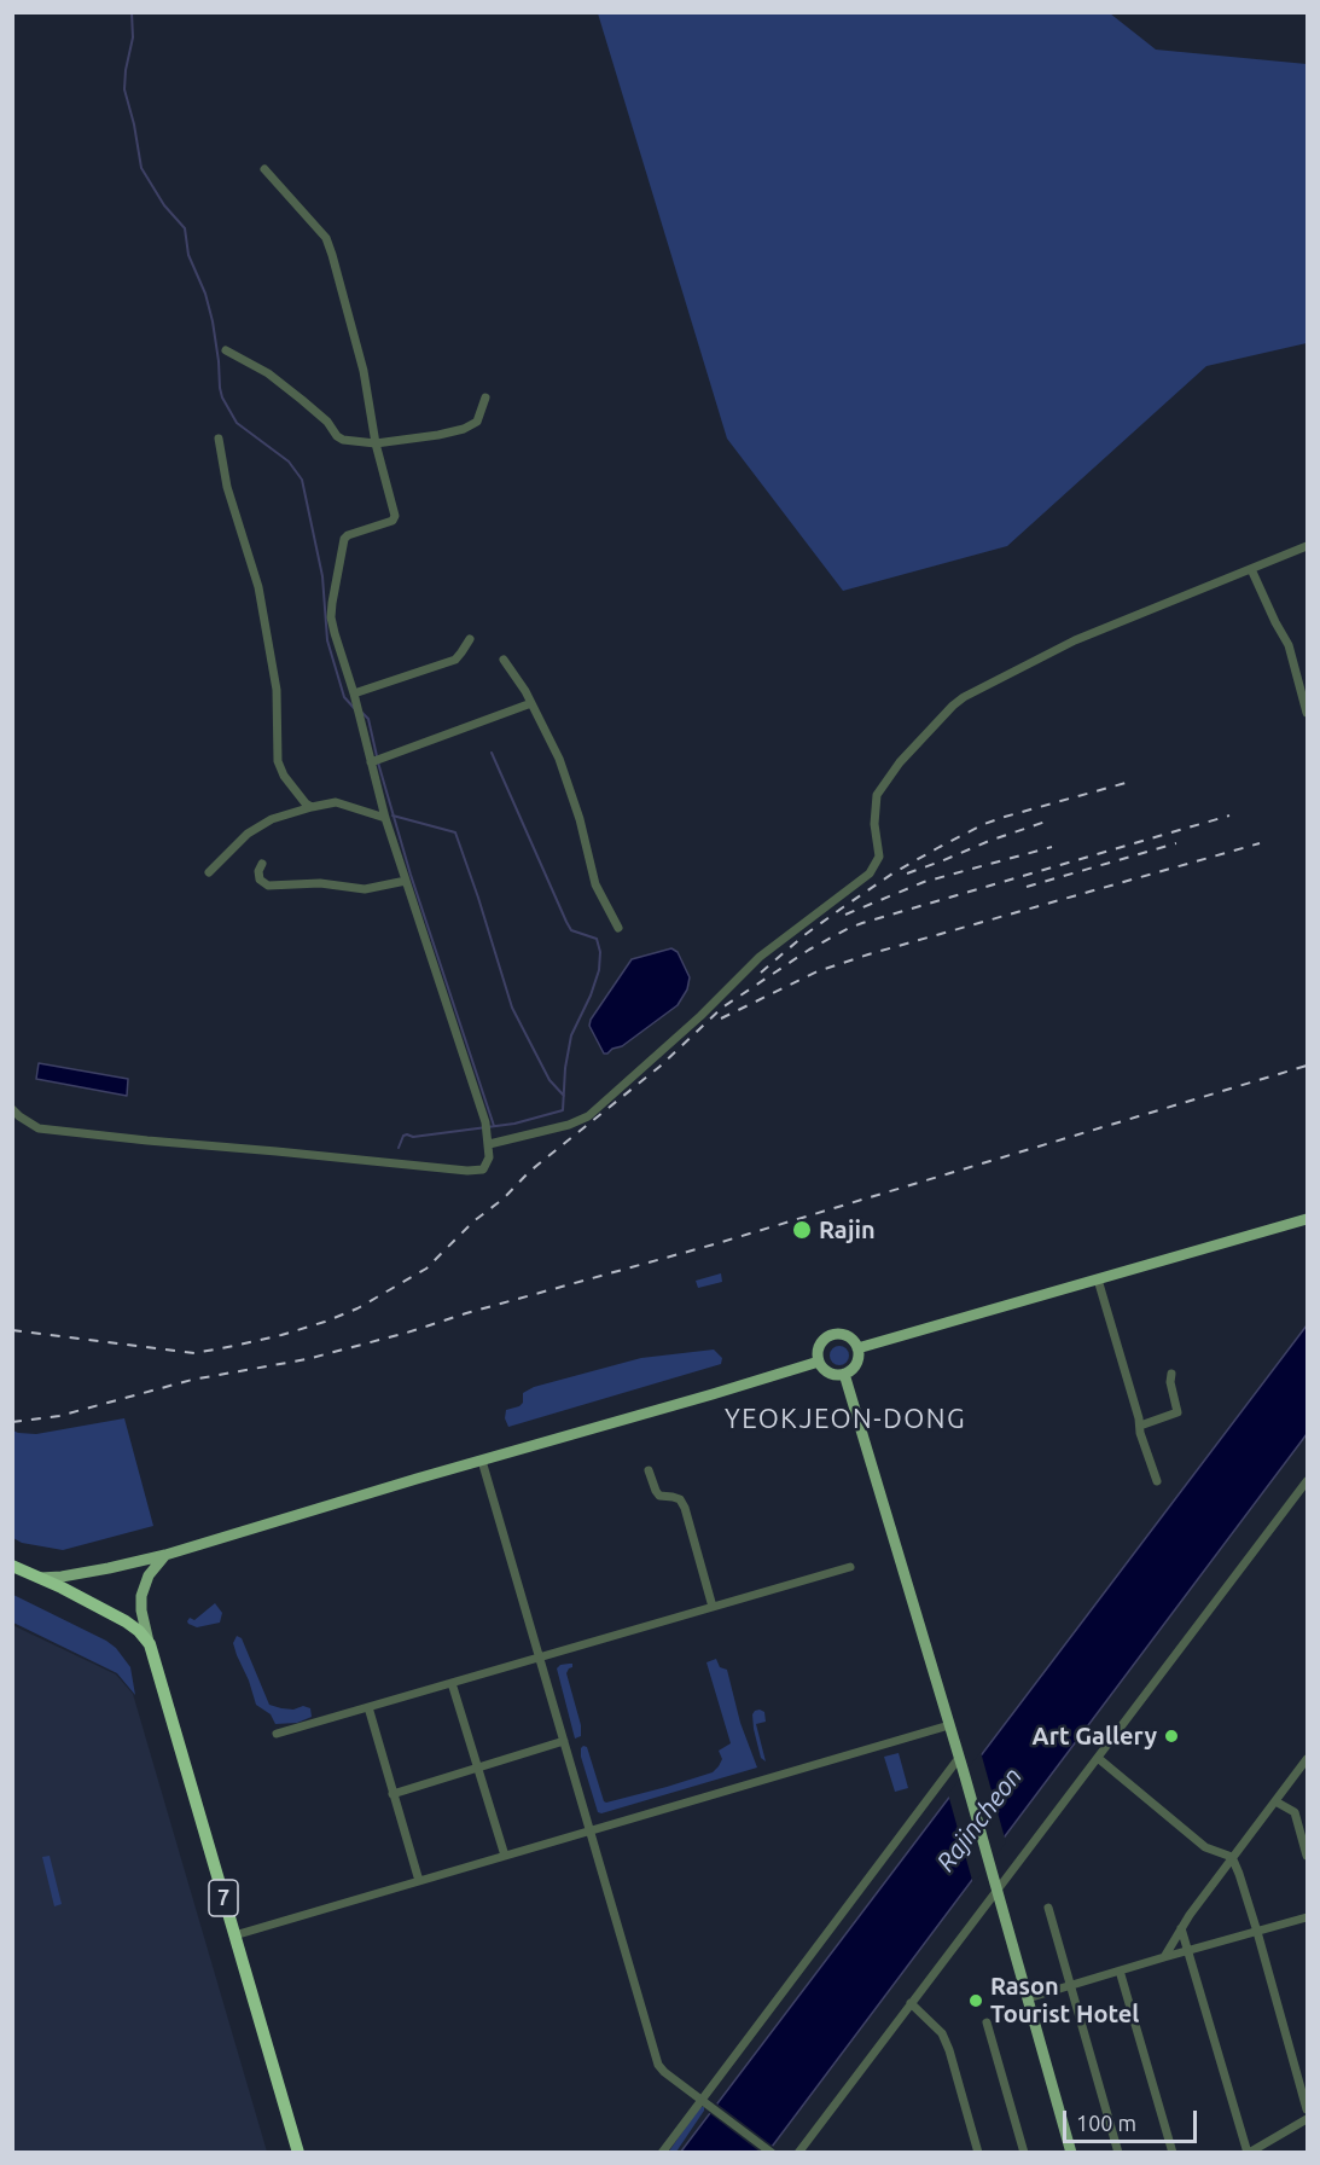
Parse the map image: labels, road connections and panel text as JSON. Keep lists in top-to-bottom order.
{
  "streets": {
    "highway": ["7"]
  },
  "districts": ["YEOKJEON-DONG"],
  "water": ["Rajincheon"],
  "places": ["Rajin", "Art Gallery", "Rason Tourist Hotel"],
  "scale_bar": "100 m"
}
